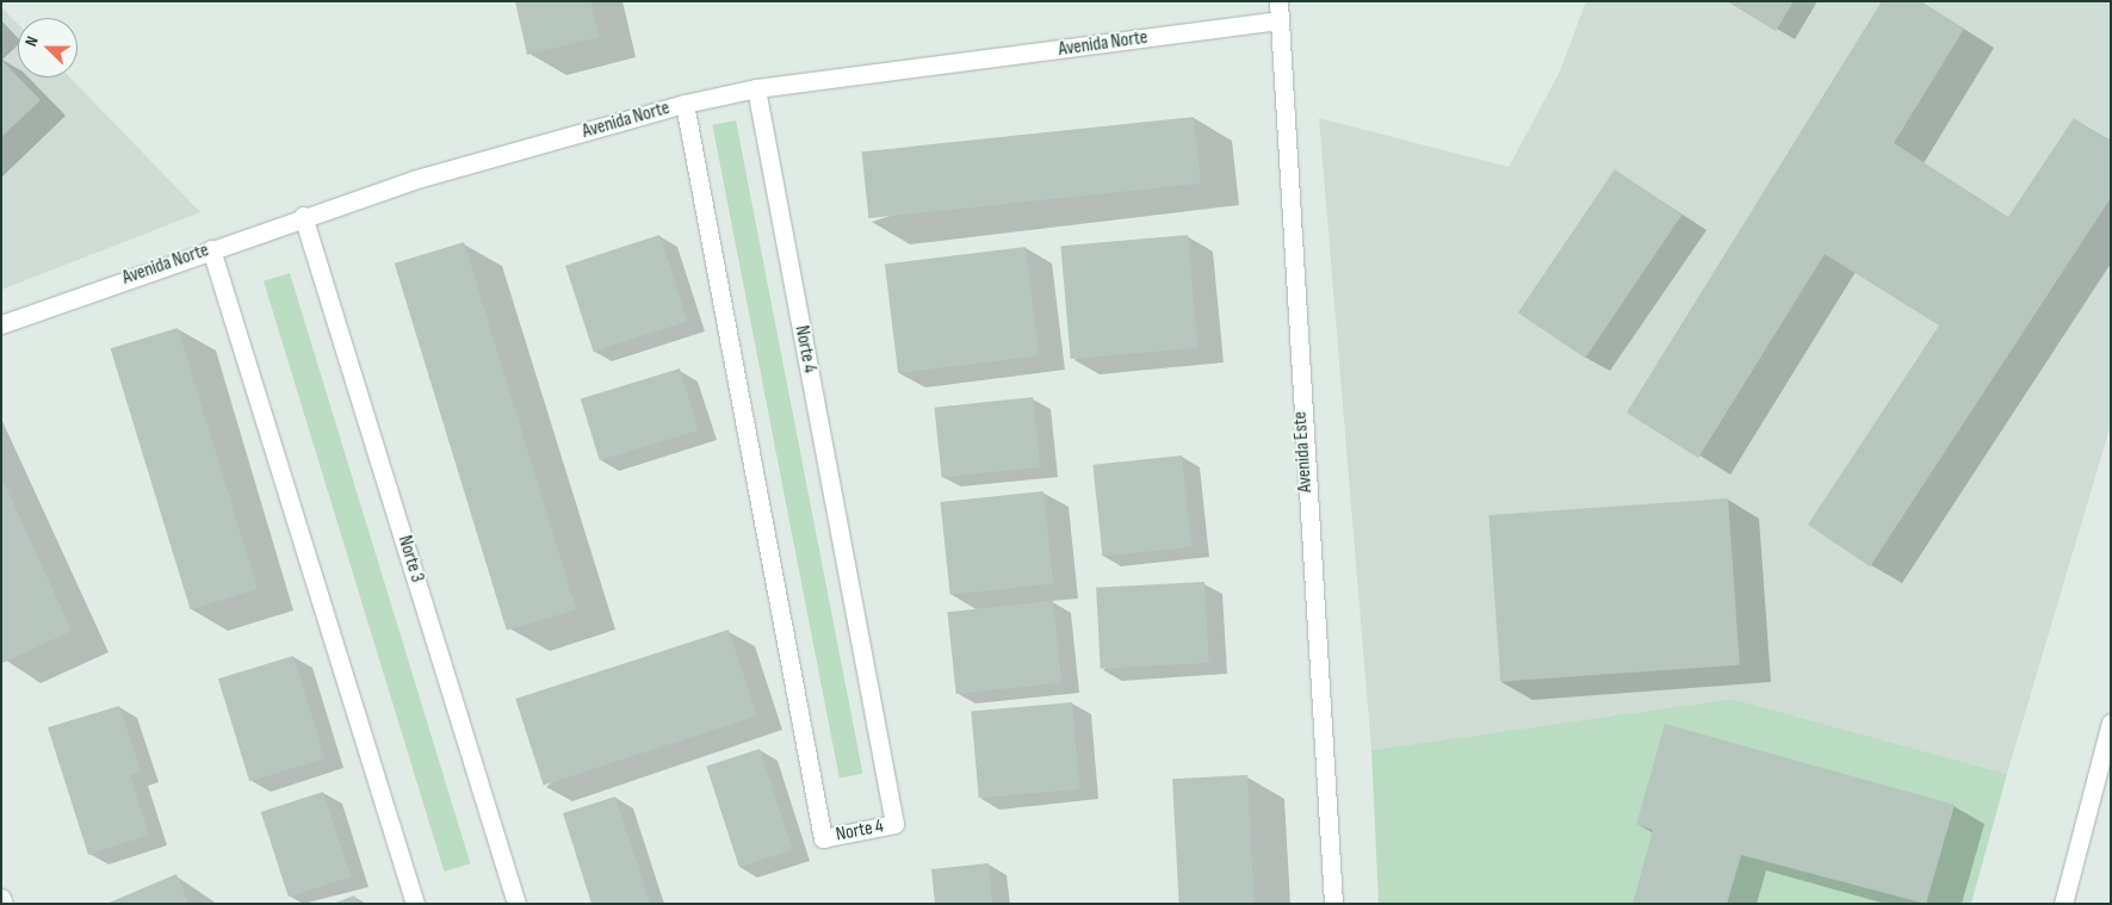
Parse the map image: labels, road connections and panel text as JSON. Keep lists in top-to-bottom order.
{
  "streets": {
    "street": [
      "Avenida Norte",
      "Norte 4",
      "Avenida Este",
      "Norte 3"
    ]
  },
  "crossings": [
    ["Avenida Norte", "Norte 4"],
    ["Avenida Norte", "Avenida Este"],
    ["Avenida Norte", "Norte 3"]
  ],
  "north": "left"
}
